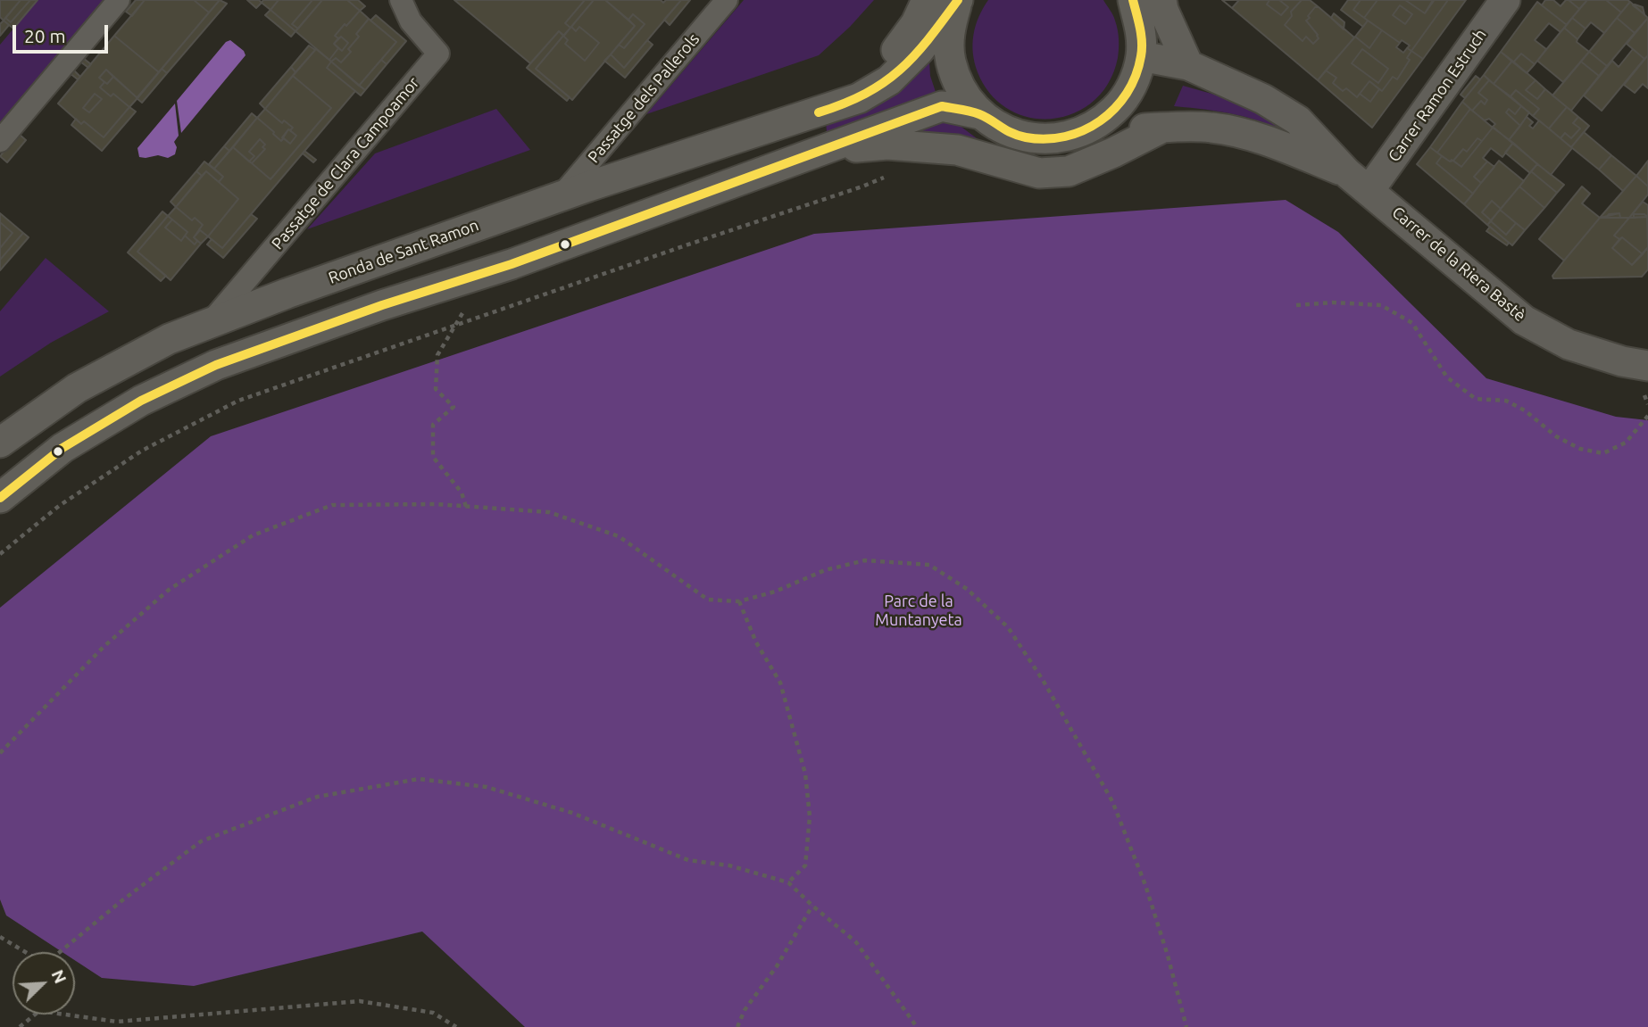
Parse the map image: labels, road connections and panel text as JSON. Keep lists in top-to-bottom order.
{
  "streets": {
    "street": [
      "Carrer Ramon Estruch",
      "Passatge dels Pallerols",
      "Passatge de Clara Campoamor",
      "Ronda de Sant Ramon",
      "Carrer de la Riera Bastè"
    ]
  },
  "crossings": [
    ["Carrer Ramon Estruch", "Carrer de la Riera Bastè"],
    ["Passatge dels Pallerols", "Ronda de Sant Ramon"],
    ["Passatge de Clara Campoamor", "Ronda de Sant Ramon"],
    ["Ronda de Sant Ramon", "Carrer de la Riera Bastè"]
  ],
  "parks": ["Parc de la Muntanyeta"],
  "scale_bar": "20 m",
  "north": "top right"
}
